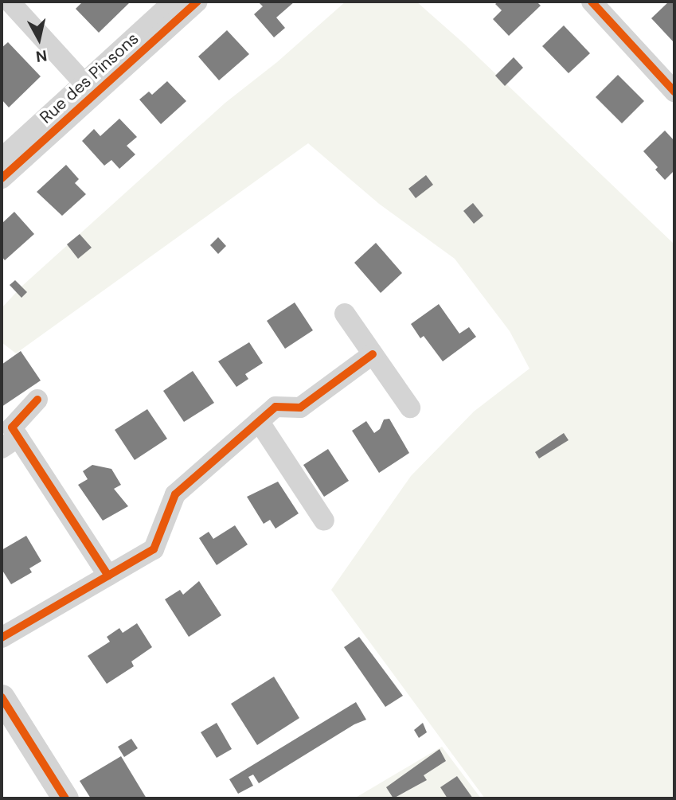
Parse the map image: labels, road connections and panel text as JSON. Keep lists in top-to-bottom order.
{
  "streets": {
    "street": ["Rue des Pinsons"]
  },
  "north": "bottom"
}
